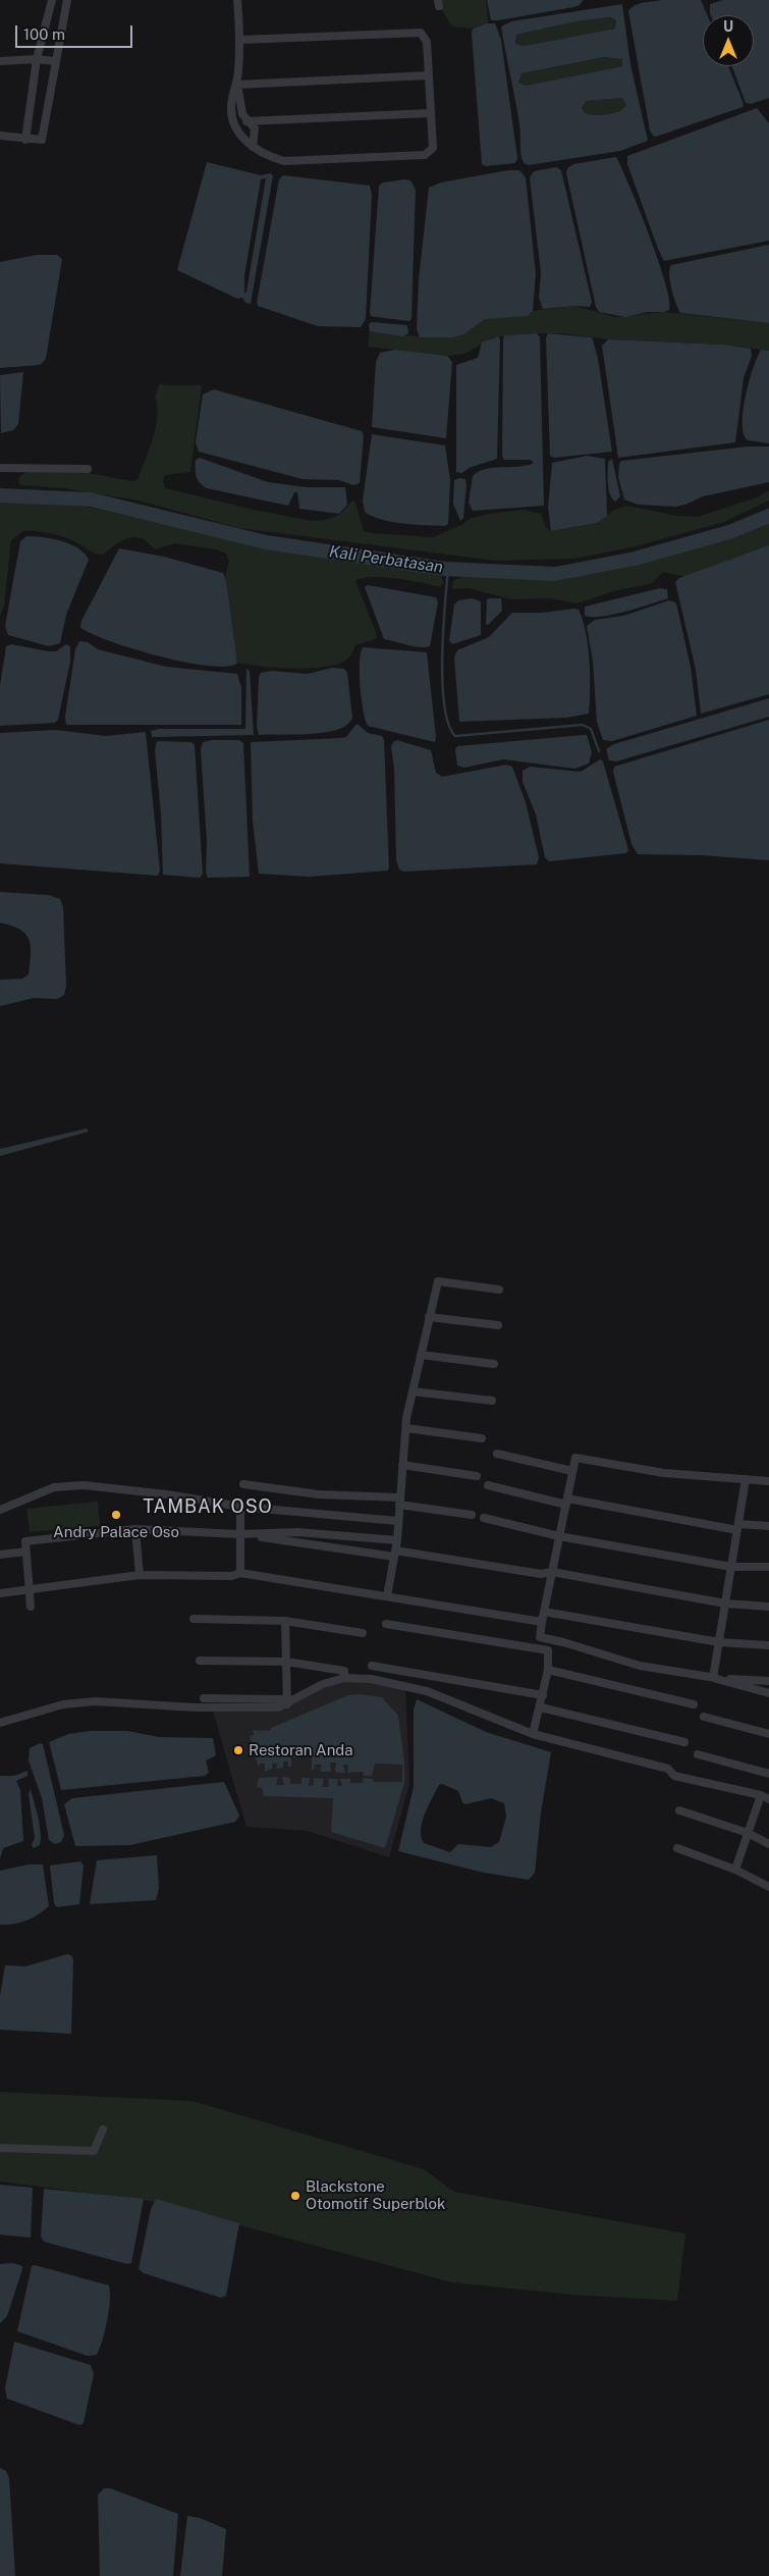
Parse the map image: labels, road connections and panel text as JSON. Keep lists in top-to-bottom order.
{
  "districts": ["TAMBAK OSO"],
  "water": ["Kali Perbatasan"],
  "places": ["Andry Palace Oso", "Restoran Anda", "Blackstone Otomotif Superblok"],
  "scale_bar": "100 m",
  "north": "top"
}
